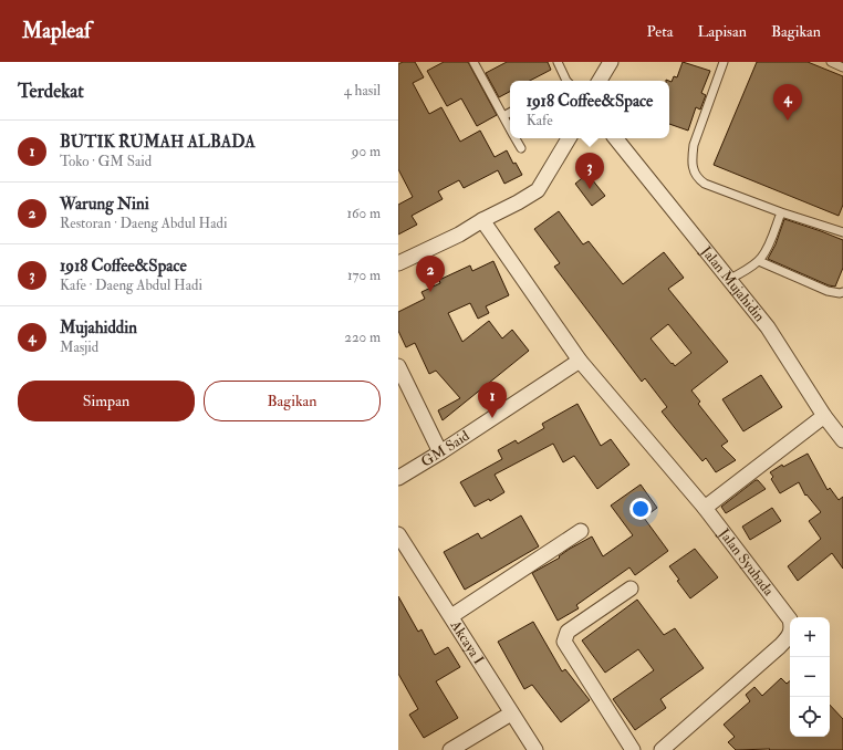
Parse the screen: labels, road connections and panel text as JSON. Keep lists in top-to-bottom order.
{
  "streets": {
    "street": [
      "Jalan Mujahidin",
      "GM Said",
      "Jalan Syuhada",
      "Akcaya I"
    ]
  },
  "crossings": [
    ["GM Said", "Jalan Syuhada"]
  ],
  "page": {
    "header": "Mapleaf",
    "nav": ["Peta", "Lapisan", "Bagikan"],
    "heading": ["Terdekat", "4 hasil"],
    "popup": ["1918 Coffee&Space", "Kafe"],
    "pins": [
      "4",
      "3",
      "2",
      "1"
    ],
    "list": [
      {
        "mark": "1",
        "name": "BUTIK RUMAH ALBADA",
        "note": "Toko · GM Said",
        "value": "90 m"
      },
      {
        "mark": "2",
        "name": "Warung Nini",
        "note": "Restoran · Daeng Abdul Hadi",
        "value": "160 m"
      },
      {
        "mark": "3",
        "name": "1918 Coffee&Space",
        "note": "Kafe · Daeng Abdul Hadi",
        "value": "170 m"
      },
      {
        "mark": "4",
        "name": "Mujahiddin",
        "note": "Masjid",
        "value": "220 m"
      }
    ],
    "buttons": ["Simpan", "Bagikan"],
    "map_buttons": ["+", "−"]
  }
}
